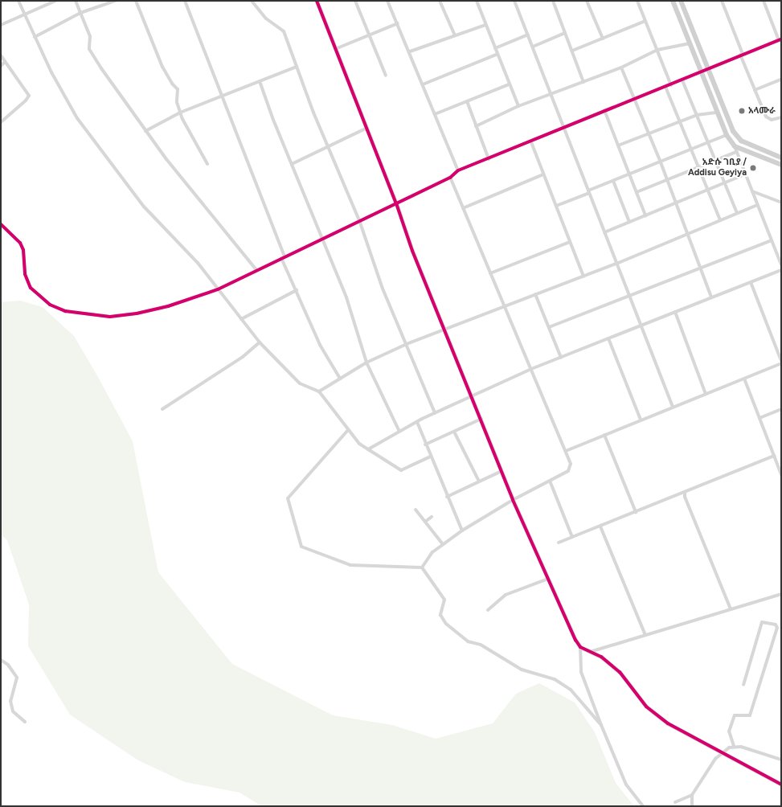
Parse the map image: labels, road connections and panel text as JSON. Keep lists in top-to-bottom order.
{
  "places": ["አላሙራ", "አድሱ ገቢያ / Addisu Geyiya"]
}
